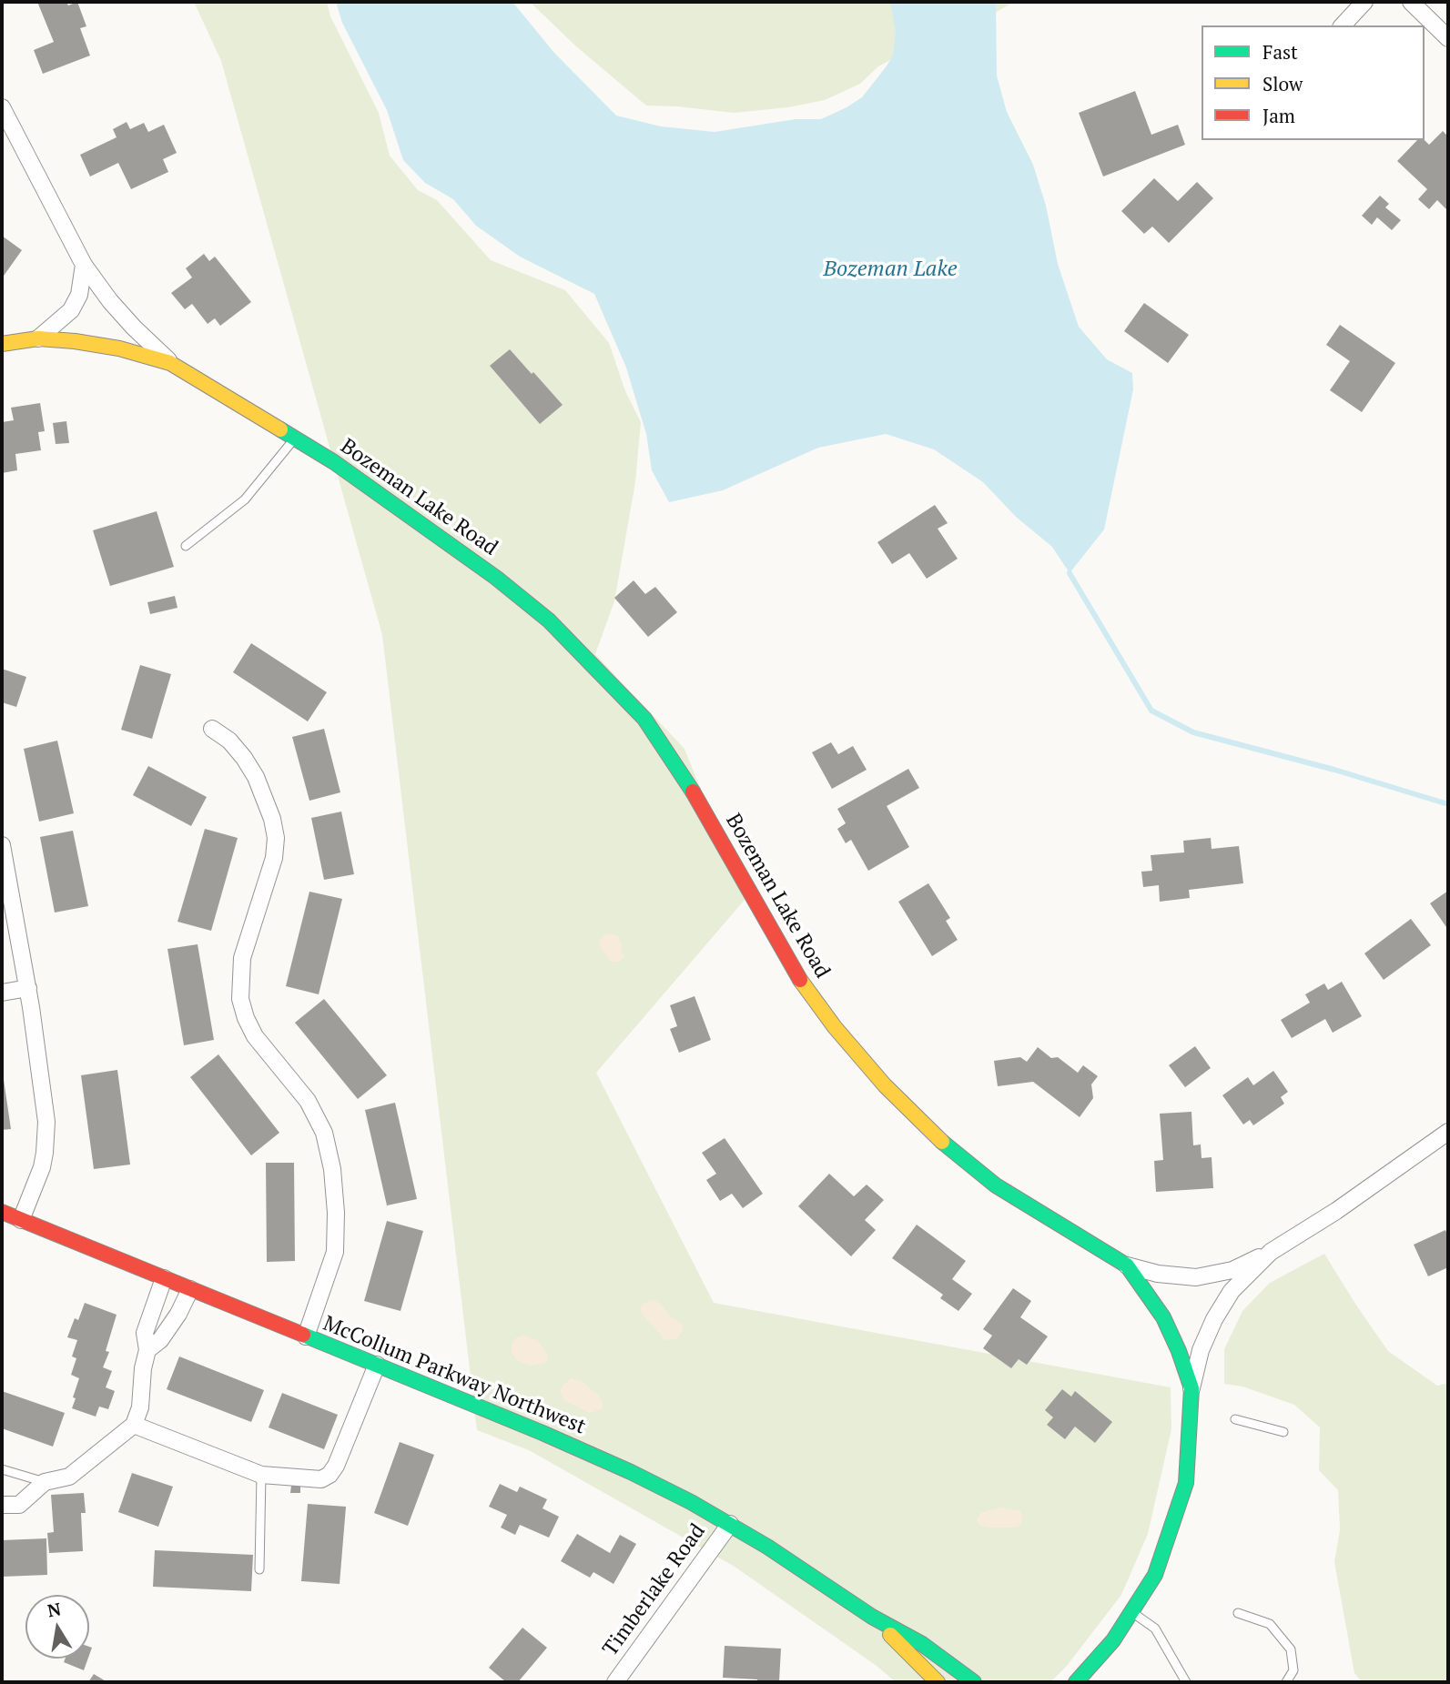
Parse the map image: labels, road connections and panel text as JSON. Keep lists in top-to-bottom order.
{
  "streets": {
    "street": ["Bozeman Lake Road", "McCollum Parkway Northwest", "Timberlake Road"]
  },
  "crossings": [
    ["McCollum Parkway Northwest", "Timberlake Road"]
  ],
  "water": ["Bozeman Lake"],
  "legend": ["Fast", "Slow", "Jam"],
  "north": "top"
}
